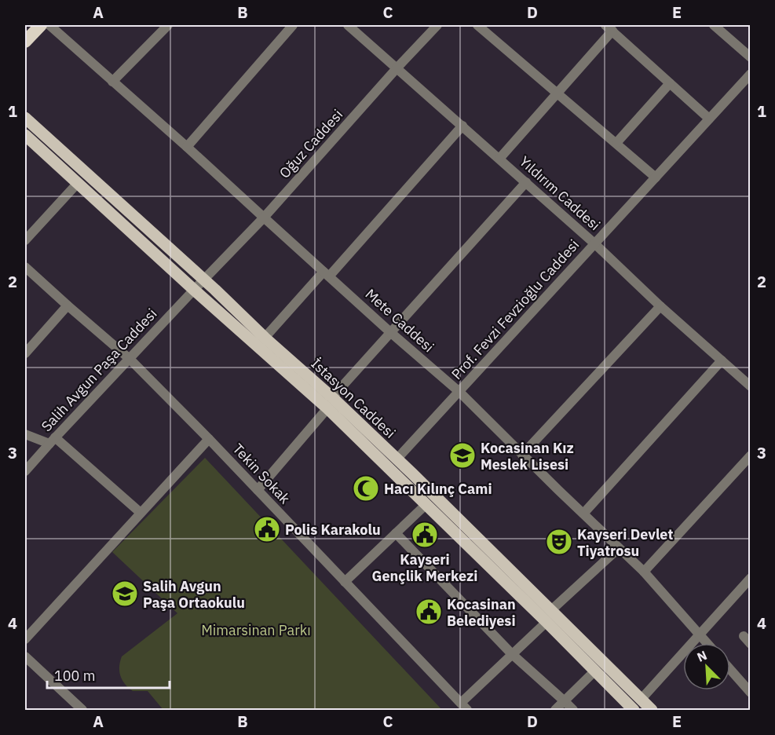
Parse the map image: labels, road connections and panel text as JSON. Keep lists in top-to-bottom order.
{
  "streets": {
    "main road": ["İstasyon Caddesi"],
    "street": [
      "Oğuz Caddesi",
      "Yıldırım Caddesi",
      "Prof. Fevzi Fevzioğlu Caddesi",
      "Mete Caddesi",
      "Salih Avgun Paşa Caddesi",
      "Tekin Sokak"
    ]
  },
  "crossings": [
    ["Oğuz Caddesi", "Yıldırım Caddesi"],
    ["Oğuz Caddesi", "Mete Caddesi"],
    ["Oğuz Caddesi", "Salih Avgun Paşa Caddesi"],
    ["Oğuz Caddesi", "İstasyon Caddesi"],
    ["Yıldırım Caddesi", "Prof. Fevzi Fevzioğlu Caddesi"],
    ["Prof. Fevzi Fevzioğlu Caddesi", "Mete Caddesi"],
    ["Prof. Fevzi Fevzioğlu Caddesi", "İstasyon Caddesi"],
    ["Salih Avgun Paşa Caddesi", "İstasyon Caddesi"],
    ["Salih Avgun Paşa Caddesi", "Tekin Sokak"]
  ],
  "parks": ["Mimarsinan Parkı"],
  "places": {
    "school or university": ["Kocasinan Kız Meslek Lisesi", "Salih Avgun Paşa Ortaokulu"],
    "mosque": ["Hacı Kılınç Cami"],
    "public building": ["Polis Karakolu", "Kayseri Gençlik Merkezi", "Kocasinan Belediyesi"],
    "theatre": ["Kayseri Devlet Tiyatrosu"]
  },
  "scale_bar": "100 m",
  "north": "top left",
  "grid": {
    "columns": [
      "A",
      "B",
      "C",
      "D",
      "E"
    ],
    "rows": [
      "1",
      "2",
      "3",
      "4"
    ]
  }
}
